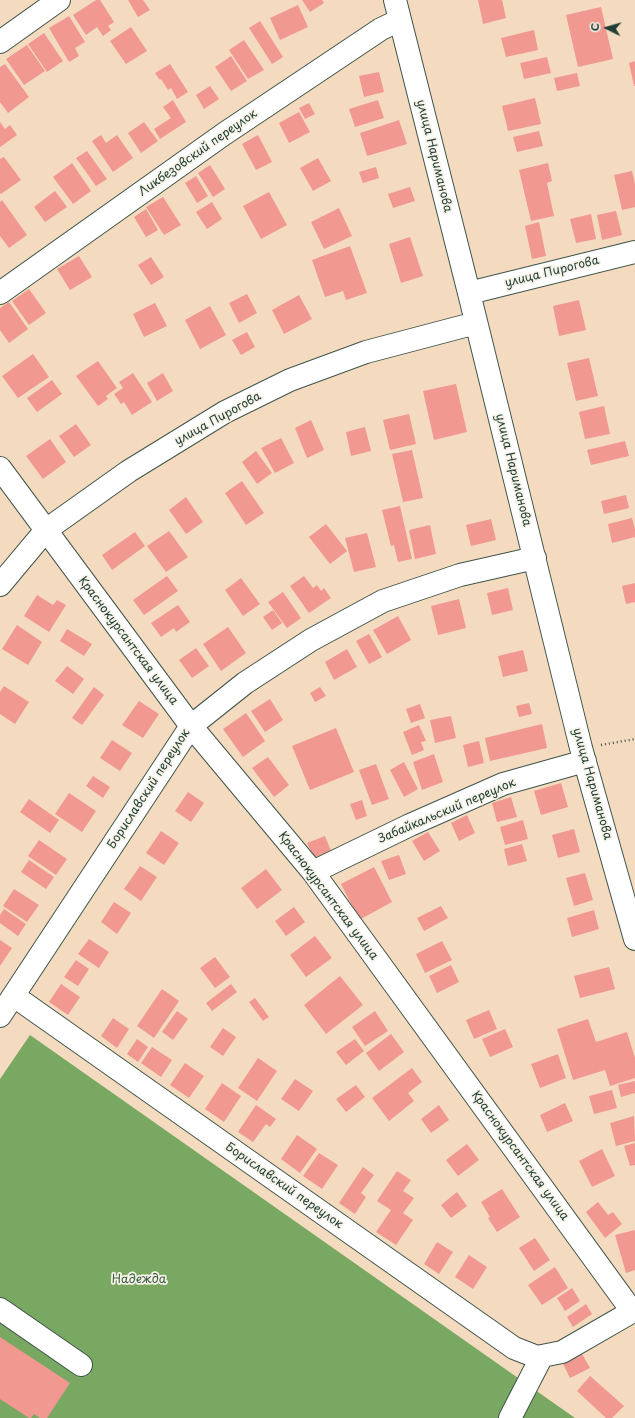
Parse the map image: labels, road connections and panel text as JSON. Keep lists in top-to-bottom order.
{
  "streets": {
    "street": [
      "Ликбезовский переулок",
      "улица Нариманова",
      "улица Пирогова",
      "Краснокурсантская улица",
      "Бориславский переулок",
      "Забайкальский переулок"
    ]
  },
  "crossings": [
    ["Ликбезовский переулок", "улица Нариманова"],
    ["улица Нариманова", "улица Пирогова"],
    ["улица Нариманова", "Бориславский переулок"],
    ["улица Нариманова", "Забайкальский переулок"],
    ["улица Пирогова", "Краснокурсантская улица"],
    ["Краснокурсантская улица", "Бориславский переулок"],
    ["Краснокурсантская улица", "Забайкальский переулок"]
  ],
  "parks": ["Надежда"],
  "north": "left"
}
